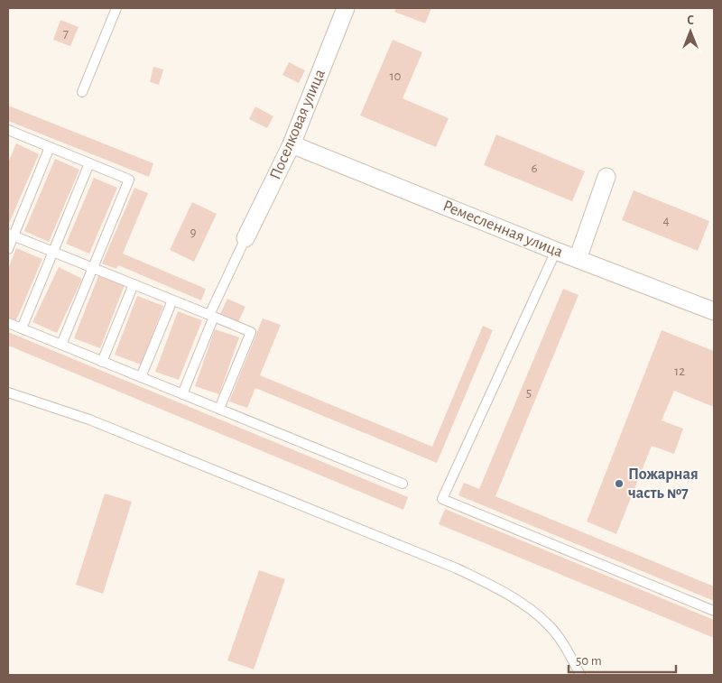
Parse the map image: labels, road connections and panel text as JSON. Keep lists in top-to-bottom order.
{
  "streets": {
    "street": ["Поселковая улица", "Ремесленная улица"]
  },
  "crossings": [
    ["Поселковая улица", "Ремесленная улица"]
  ],
  "places": ["Пожарная часть №7"],
  "house_numbers": [
    "7",
    "10",
    "6",
    "4",
    "9",
    "12",
    "5"
  ],
  "scale_bar": "50 m",
  "north": "top"
}
